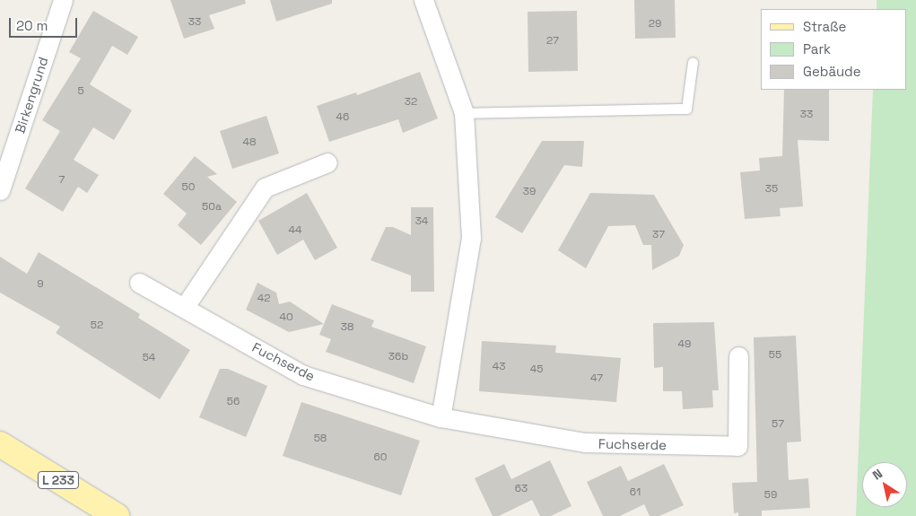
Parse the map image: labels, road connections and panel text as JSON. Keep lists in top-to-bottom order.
{
  "streets": {
    "main road": ["L 233"],
    "street": ["Birkengrund", "Fuchserde"]
  },
  "house_numbers": [
    "33",
    "29",
    "27",
    "5",
    "32",
    "33",
    "46",
    "48",
    "7",
    "50",
    "35",
    "39",
    "50a",
    "34",
    "44",
    "37",
    "9",
    "42",
    "40",
    "52",
    "38",
    "49",
    "55",
    "36b",
    "54",
    "43",
    "45",
    "47",
    "56",
    "57",
    "58",
    "60",
    "63",
    "61",
    "59"
  ],
  "legend": ["Straße", "Park", "Gebäude"],
  "scale_bar": "20 m",
  "north": "top left"
}
